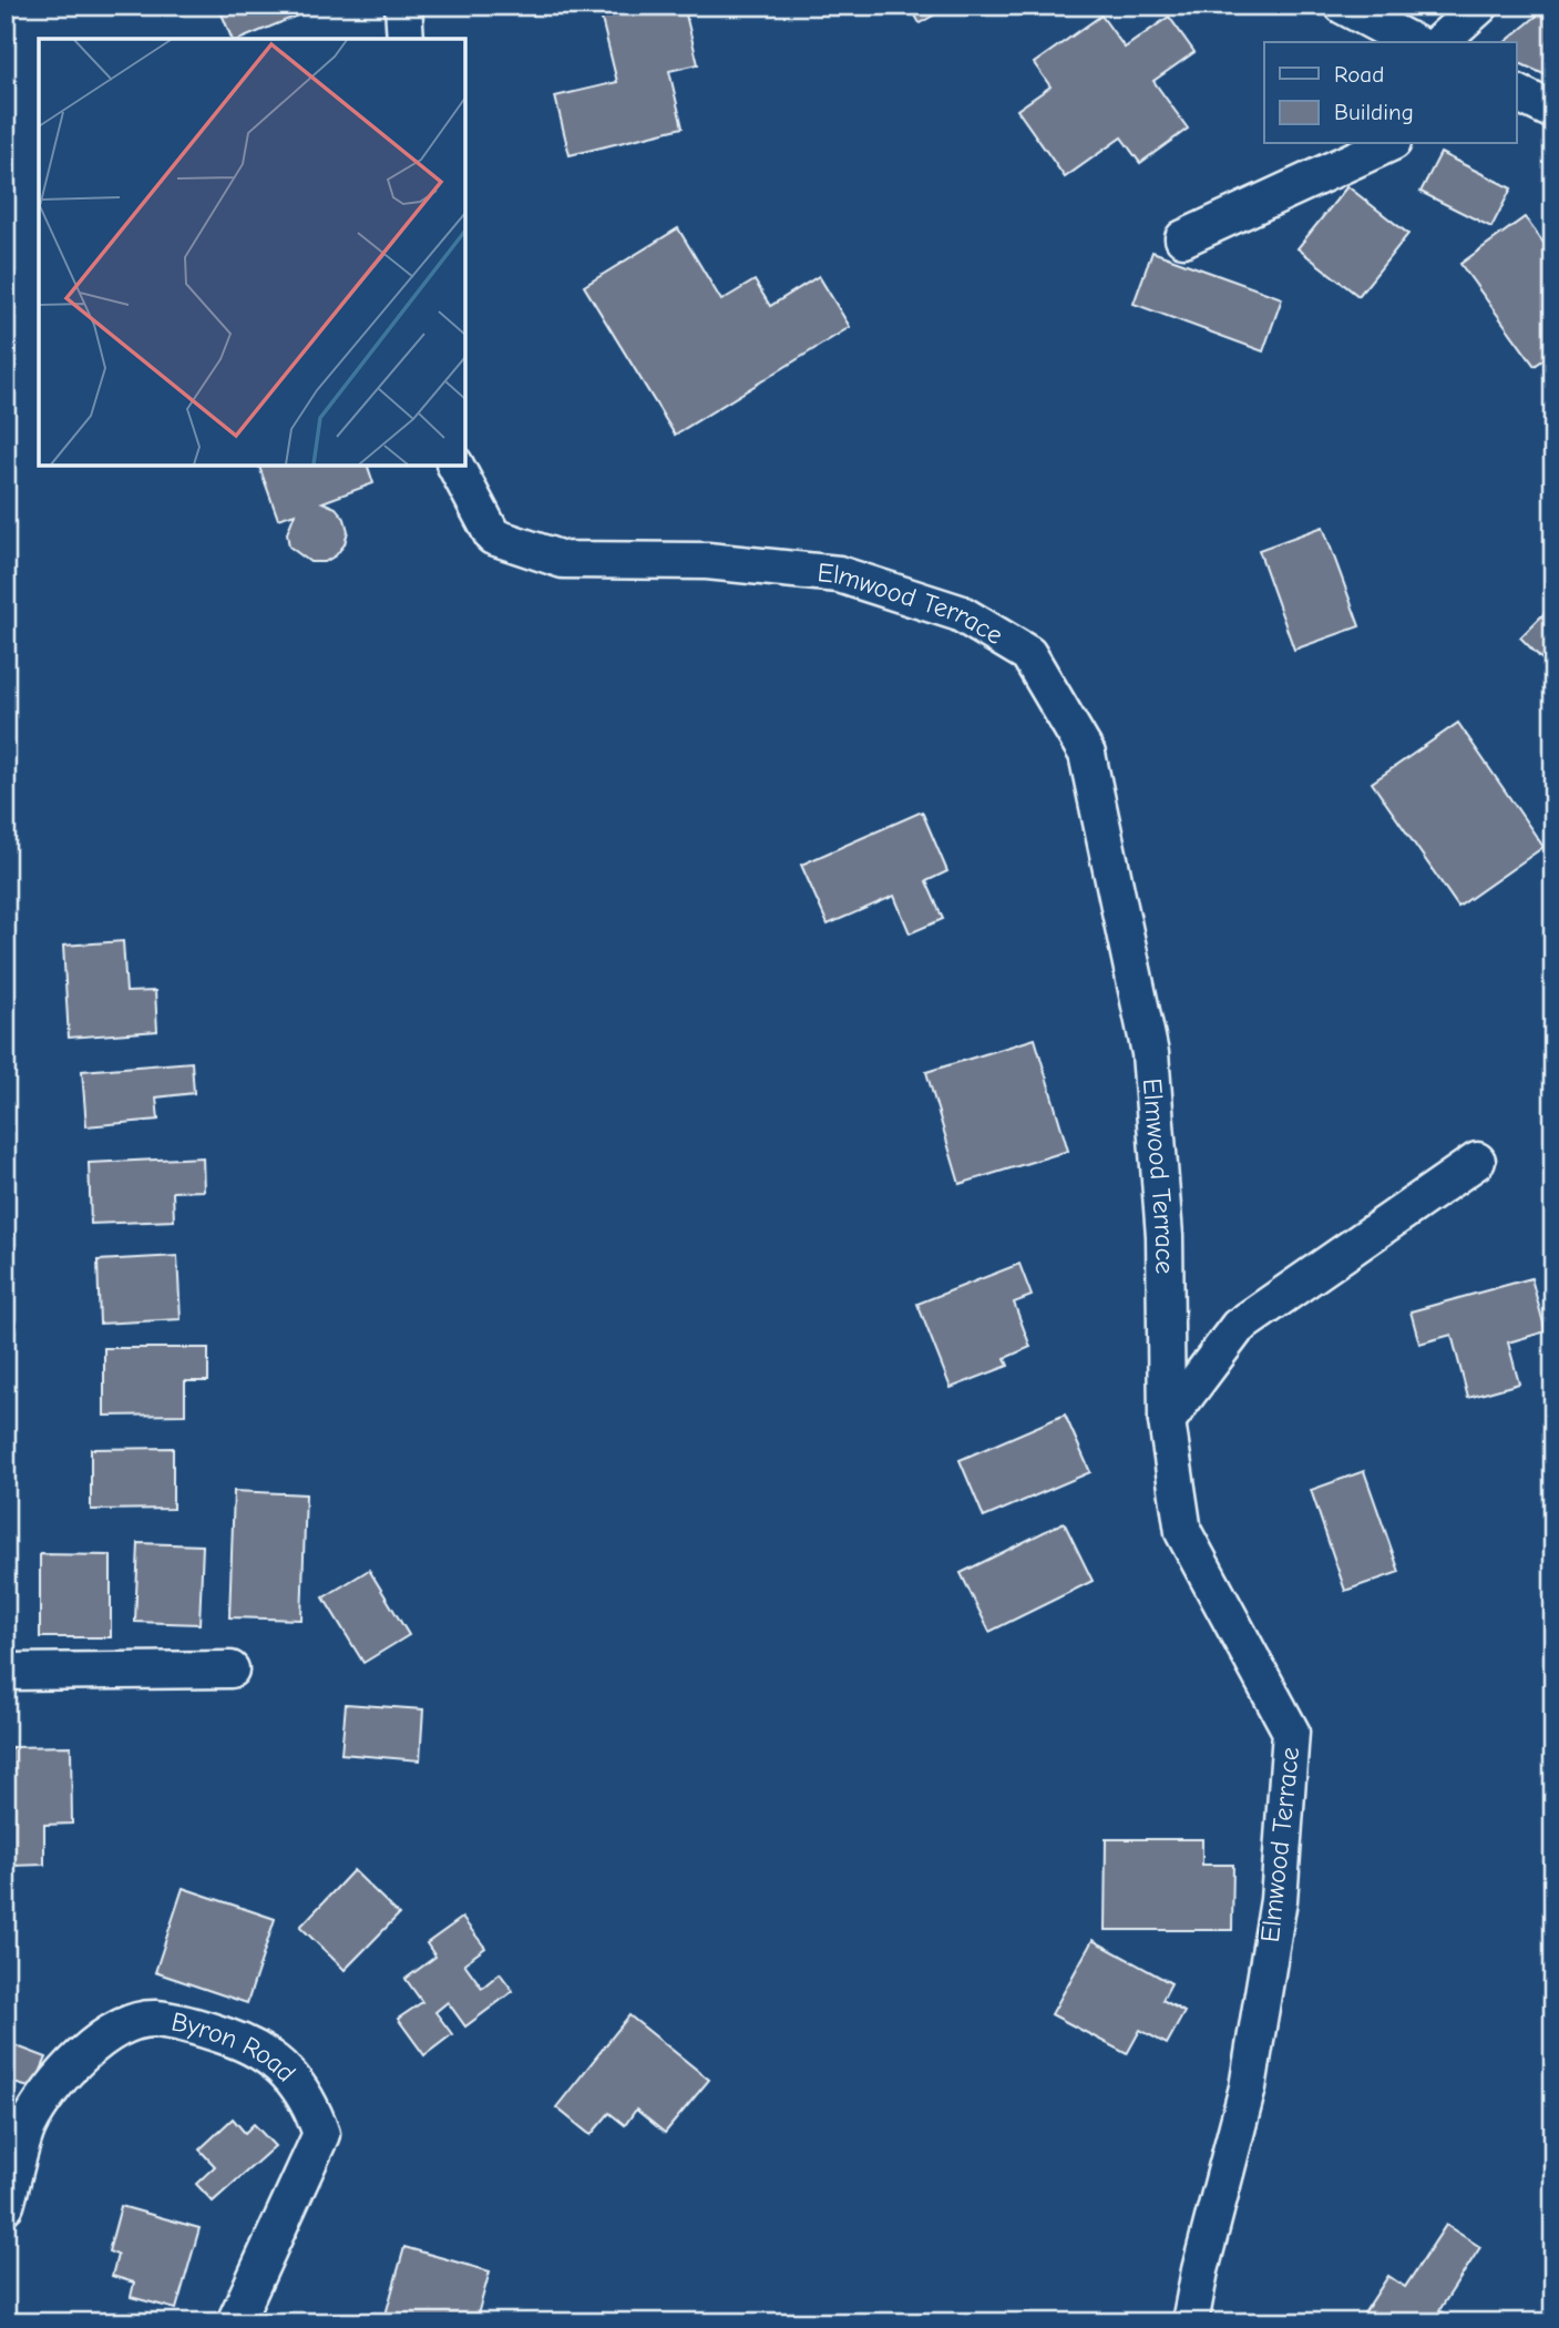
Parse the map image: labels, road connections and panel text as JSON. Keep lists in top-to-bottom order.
{
  "streets": {
    "street": ["Elmwood Terrace", "Byron Road"]
  },
  "legend": ["Road", "Building"]
}
